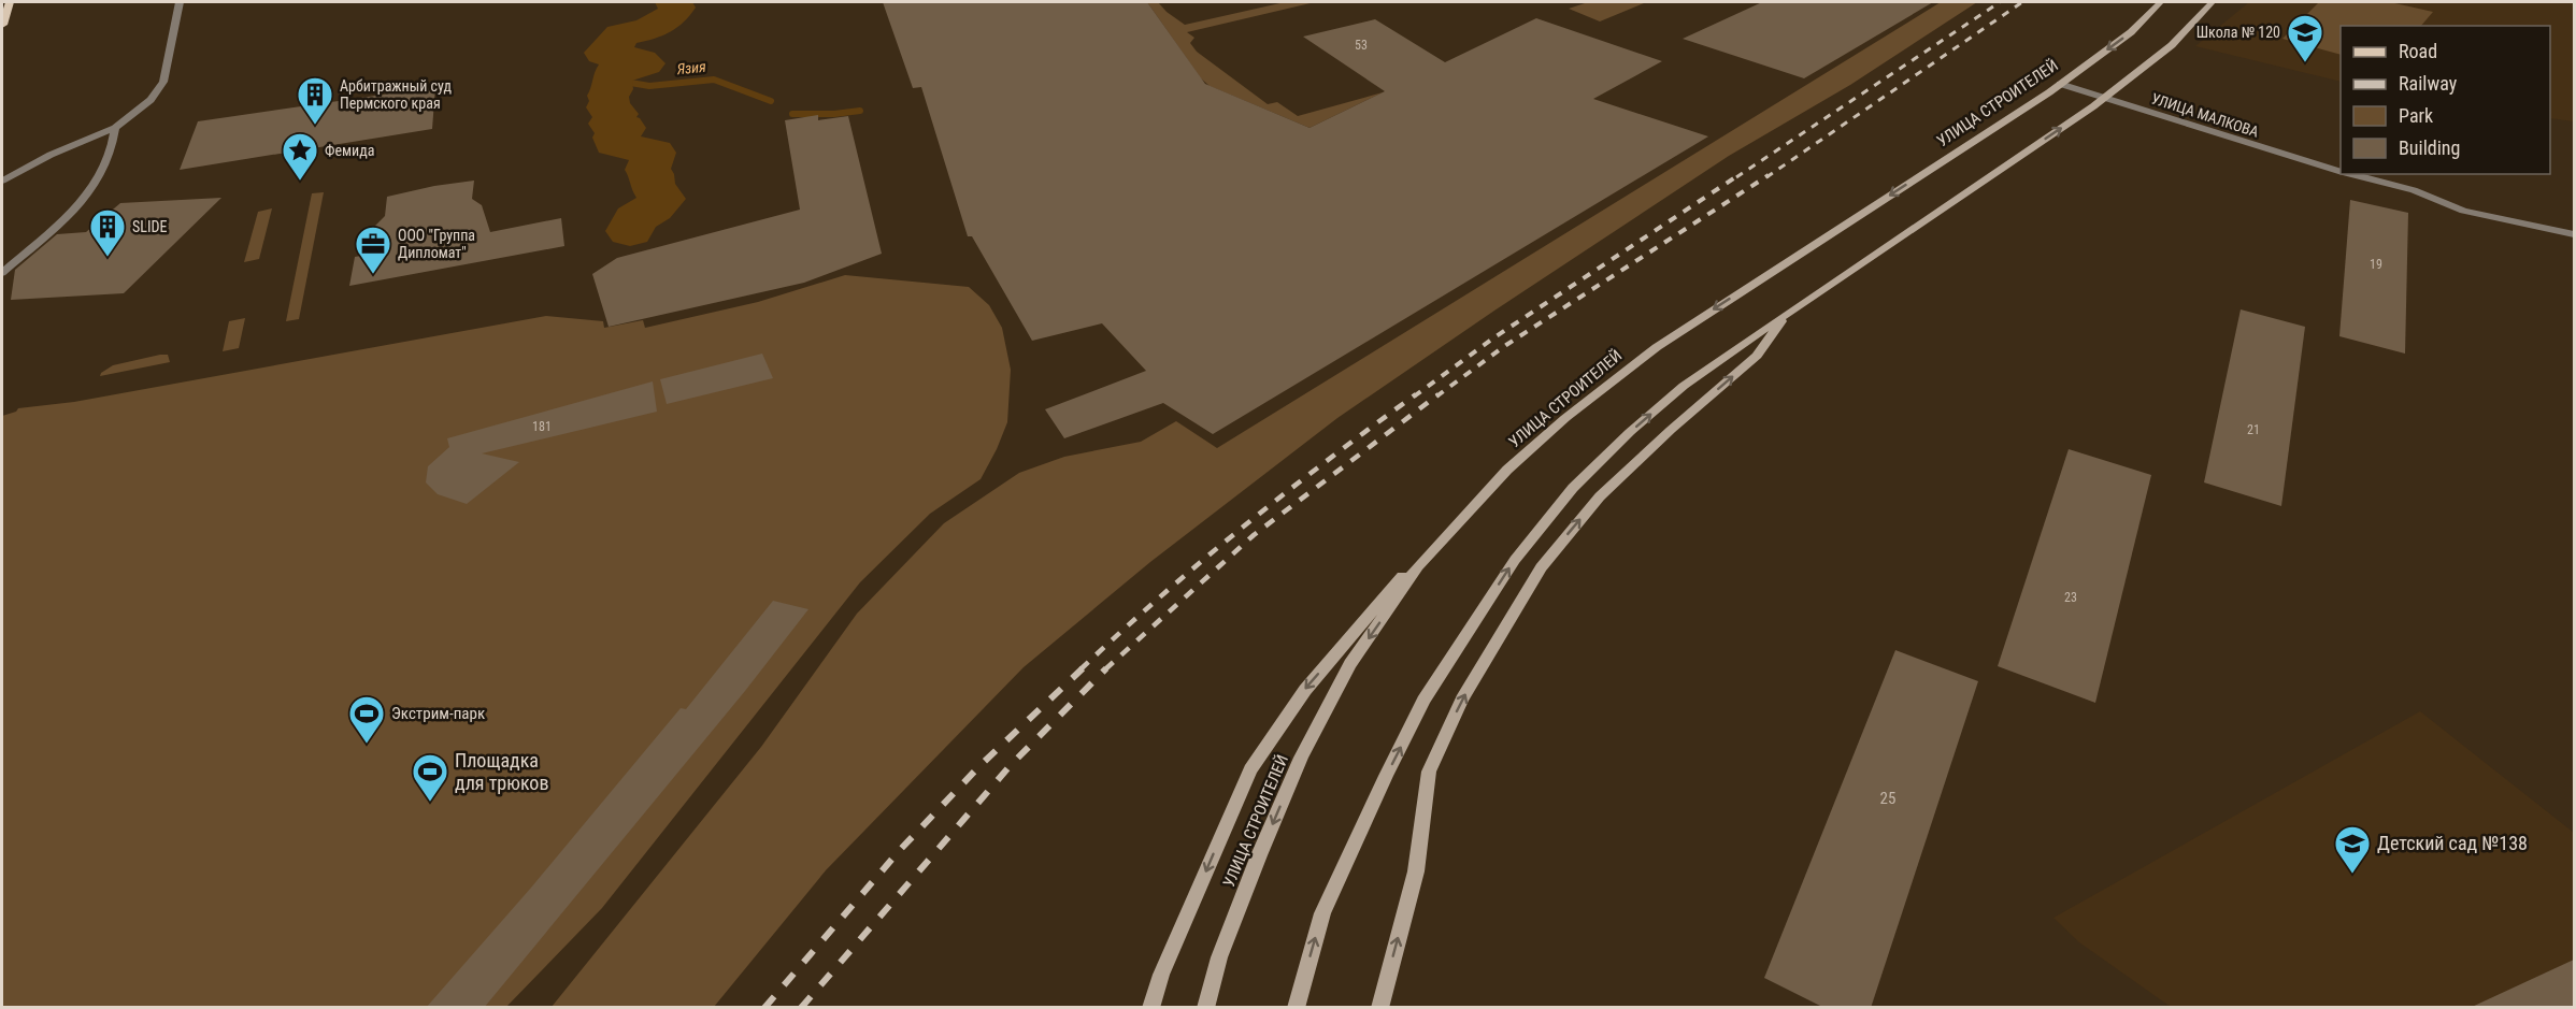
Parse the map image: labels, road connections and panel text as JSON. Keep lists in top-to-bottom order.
{
  "streets": {
    "main road": ["УЛИЦА СТРОИТЕЛЕЙ"],
    "street": ["УЛИЦА МАЛКОВА"]
  },
  "crossings": [
    ["УЛИЦА СТРОИТЕЛЕЙ", "УЛИЦА МАЛКОВА"]
  ],
  "water": ["Язия"],
  "places": {
    "school or university": ["Школа № 120", "Детский сад №138"],
    "building": ["Арбитражный суд Пермского края", "SLIDE"],
    "place": ["Фемида"],
    "office": ["ООО \"Группа Дипломат\""],
    "sports": ["Экстрим-парк", "Площадка для трюков"]
  },
  "house_numbers": [
    "53",
    "19",
    "181",
    "21",
    "23",
    "25"
  ],
  "legend": [
    "Road",
    "Railway",
    "Park",
    "Building"
  ]
}
